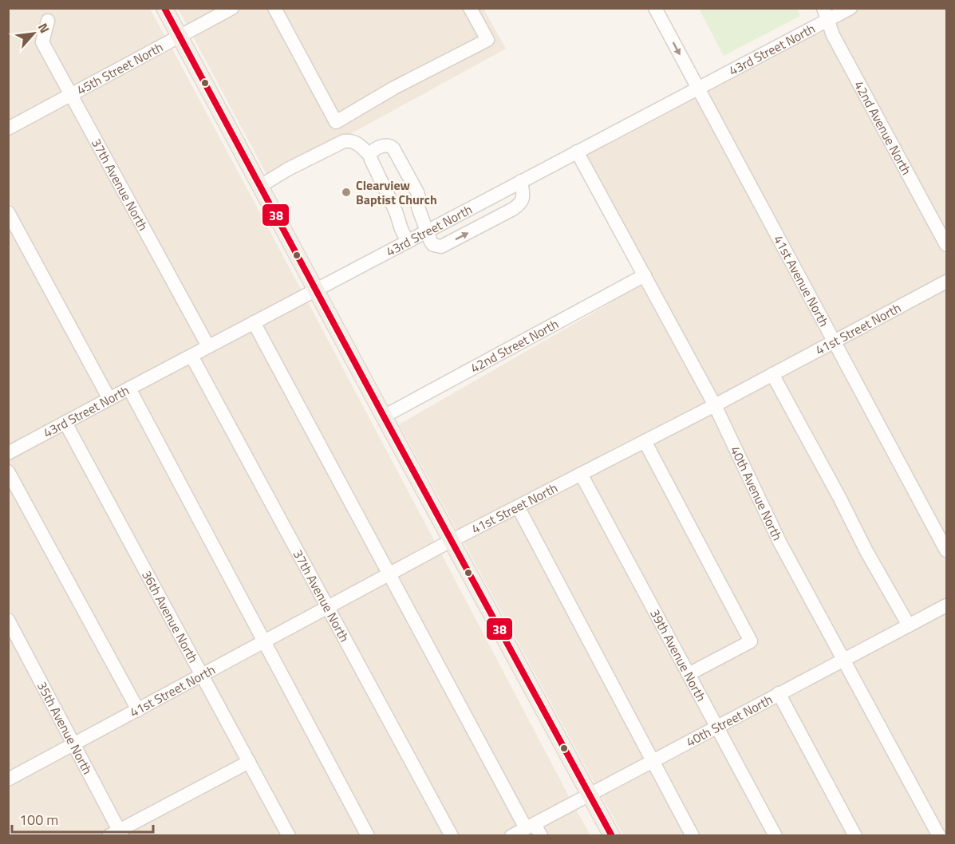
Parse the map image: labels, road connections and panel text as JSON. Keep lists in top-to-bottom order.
{
  "streets": {
    "street": [
      "43rd Street North",
      "45th Street North",
      "42nd Avenue North",
      "37th Avenue North",
      "41st Avenue North",
      "41st Street North",
      "42nd Street North",
      "40th Avenue North",
      "36th Avenue North",
      "39th Avenue North",
      "40th Street North",
      "35th Avenue North"
    ]
  },
  "crossings": [
    ["43rd Street North", "42nd Avenue North"],
    ["43rd Street North", "37th Avenue North"],
    ["43rd Street North", "41st Avenue North"],
    ["43rd Street North", "40th Avenue North"],
    ["43rd Street North", "36th Avenue North"],
    ["45th Street North", "37th Avenue North"],
    ["37th Avenue North", "41st Street North"],
    ["41st Avenue North", "41st Street North"],
    ["41st Street North", "40th Avenue North"],
    ["41st Street North", "36th Avenue North"],
    ["41st Street North", "39th Avenue North"],
    ["41st Street North", "35th Avenue North"],
    ["42nd Street North", "40th Avenue North"],
    ["40th Avenue North", "40th Street North"],
    ["39th Avenue North", "40th Street North"]
  ],
  "places": ["Clearview Baptist Church"],
  "lines": ["transit line 38"],
  "scale_bar": "100 m",
  "north": "top right"
}
